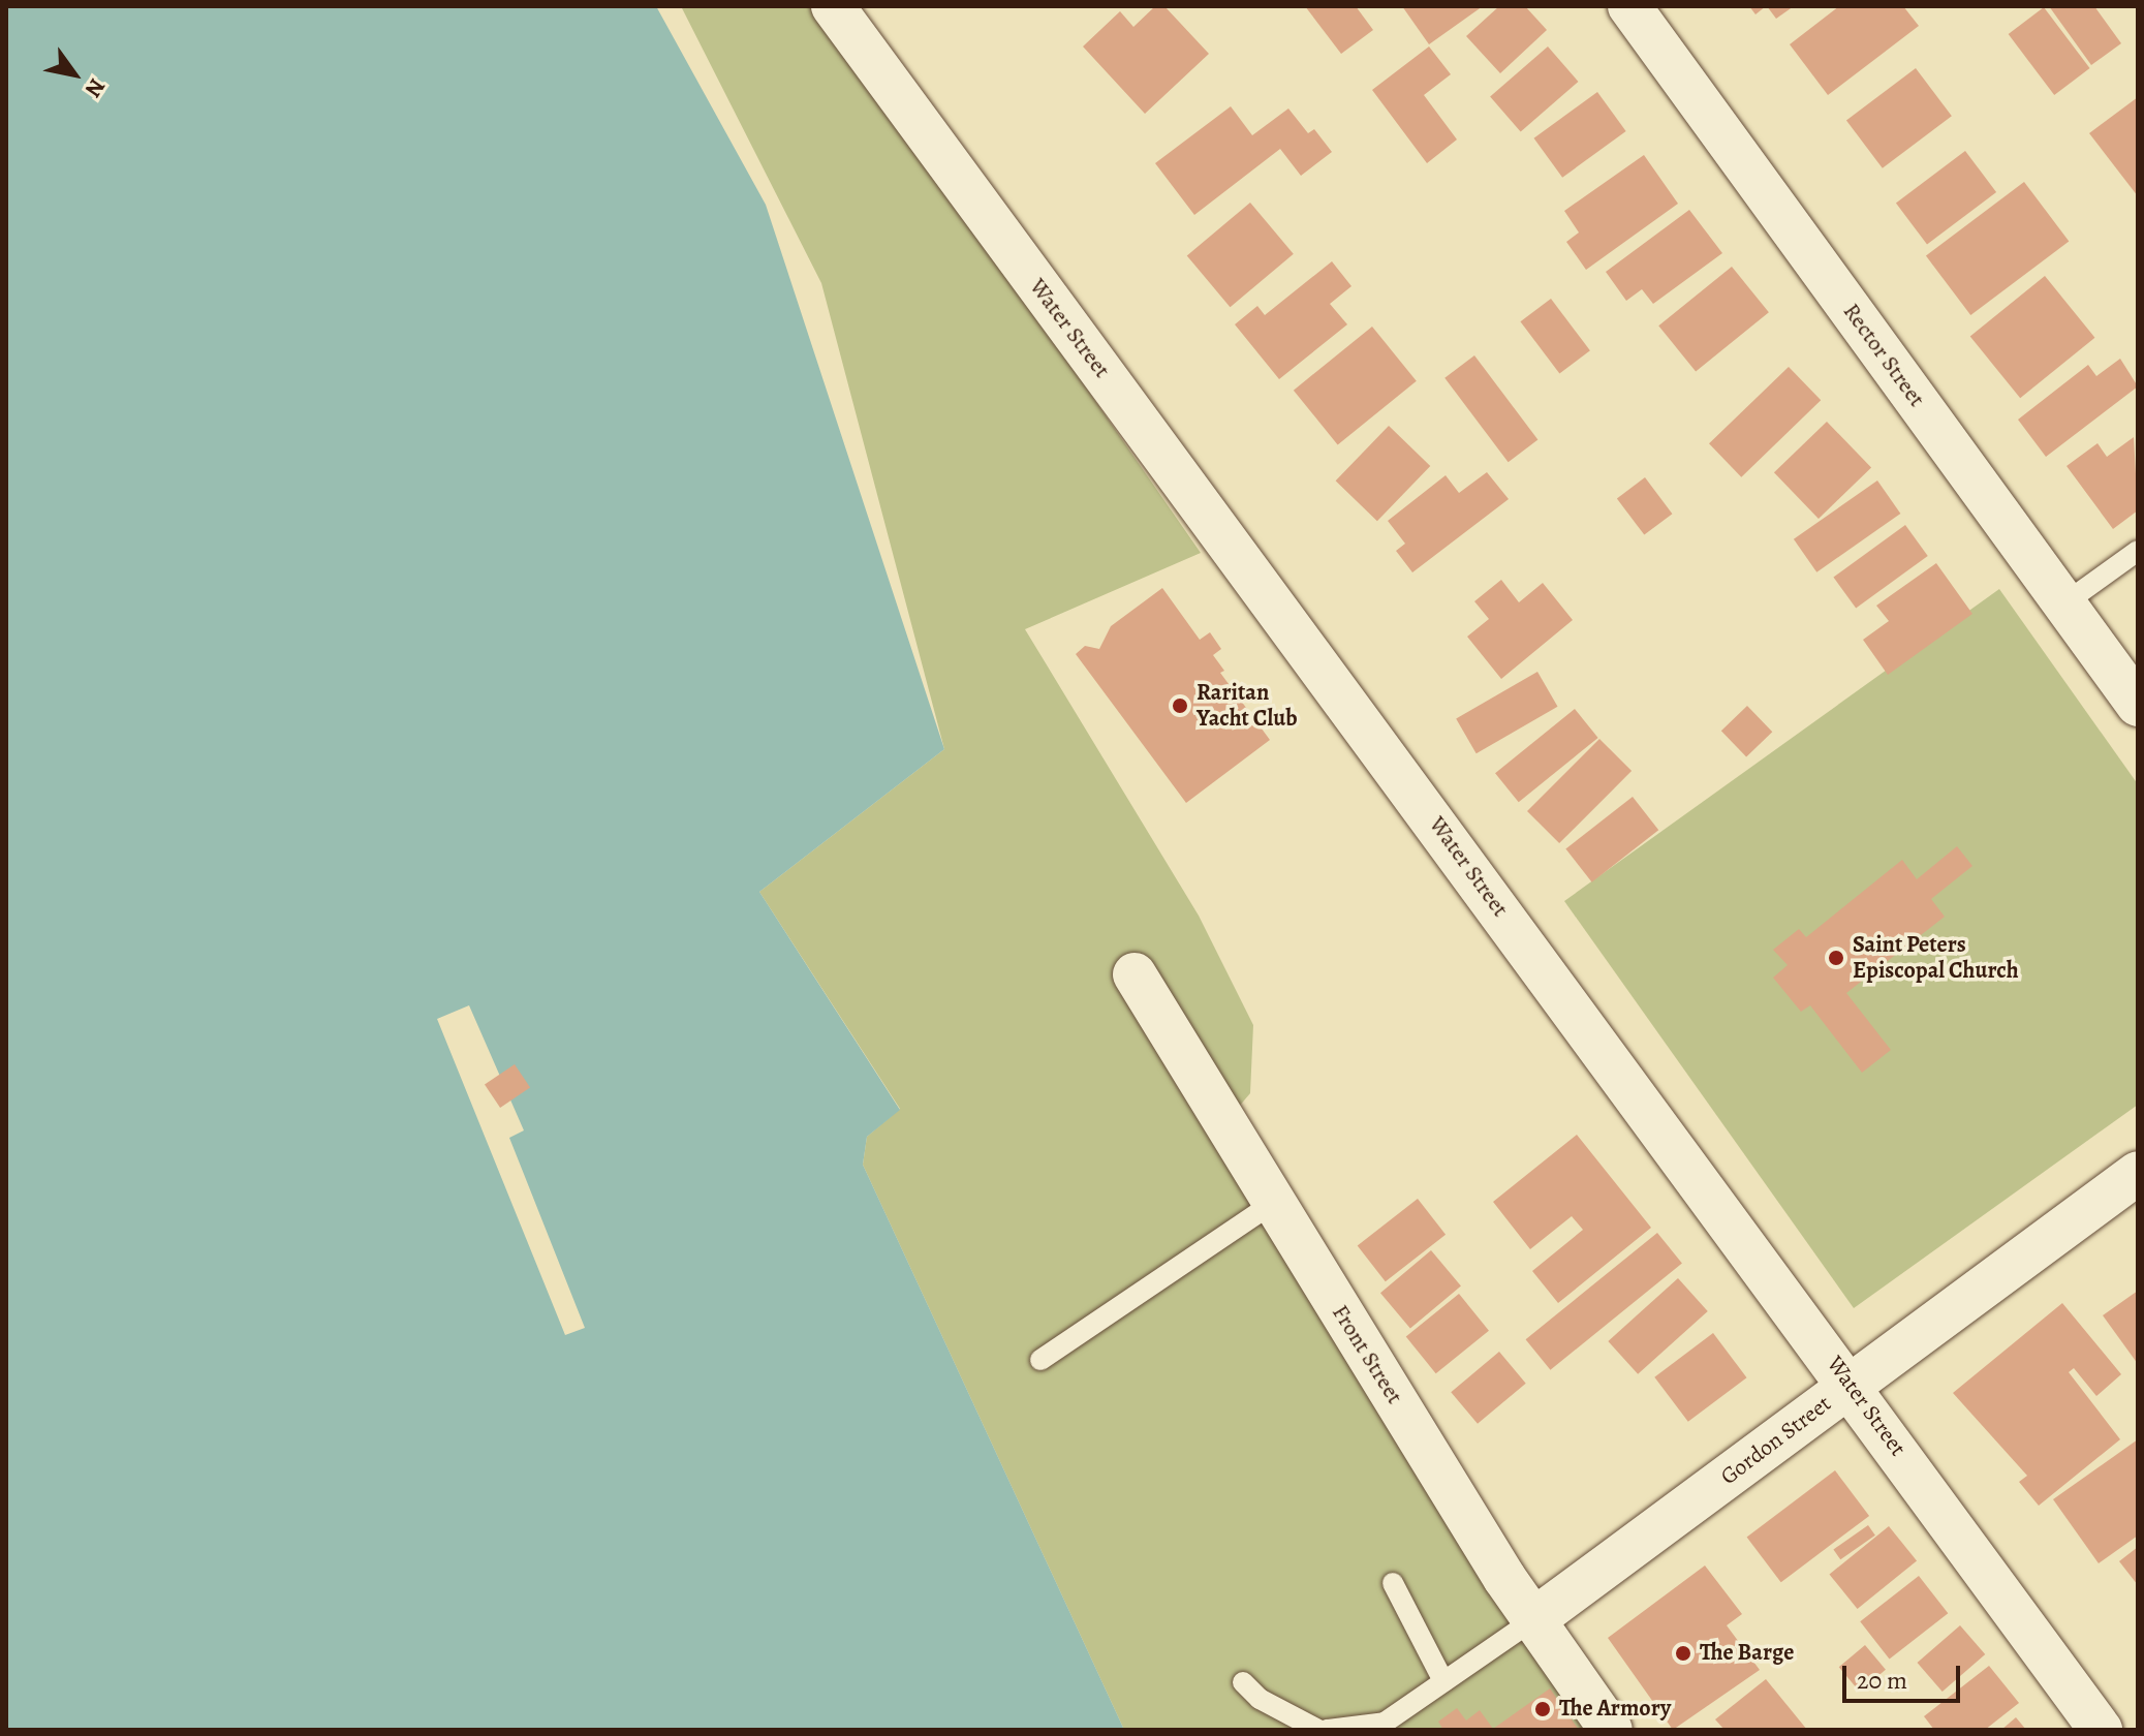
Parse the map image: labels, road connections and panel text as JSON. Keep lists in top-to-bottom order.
{
  "streets": {
    "street": [
      "Water Street",
      "Rector Street",
      "Front Street",
      "Gordon Street"
    ]
  },
  "crossings": [
    ["Water Street", "Gordon Street"],
    ["Front Street", "Gordon Street"]
  ],
  "places": [
    "Raritan Yacht Club",
    "Saint Peters Episcopal Church",
    "The Barge",
    "The Armory"
  ],
  "scale_bar": "20 m",
  "north": "bottom right"
}
